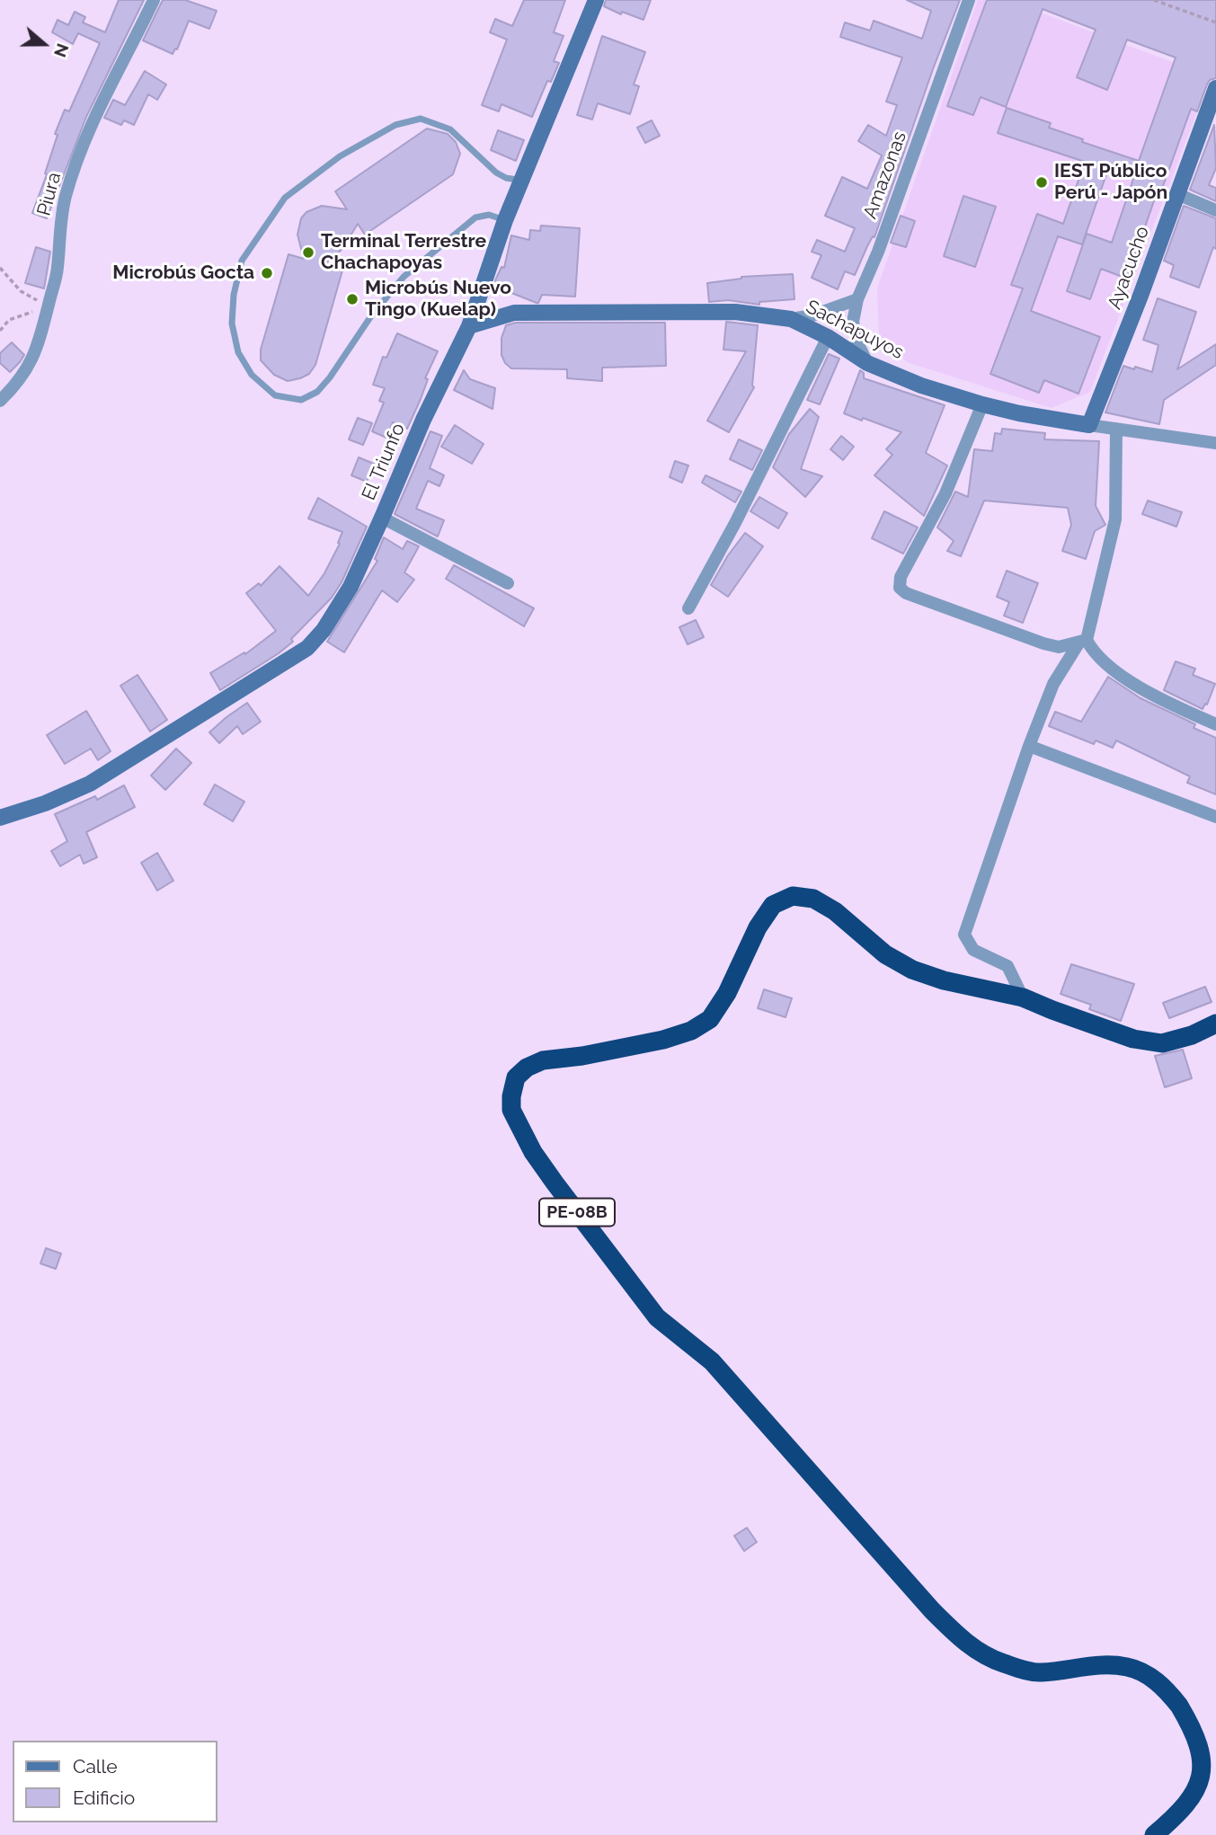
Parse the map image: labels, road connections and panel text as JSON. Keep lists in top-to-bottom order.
{
  "streets": {
    "highway": ["PE-08B"],
    "main road": ["Ayacucho", "Sachapuyos", "El Triunfo"],
    "street": ["Amazonas", "Piura"]
  },
  "crossings": [
    ["Amazonas", "Sachapuyos"],
    ["Ayacucho", "Sachapuyos"],
    ["Sachapuyos", "El Triunfo"]
  ],
  "places": [
    "IEST Público Perú - Japón",
    "Terminal Terrestre Chachapoyas",
    "Microbús Gocta",
    "Microbús Nuevo Tingo (Kuelap)"
  ],
  "legend": ["Calle", "Edificio"],
  "north": "right"
}
